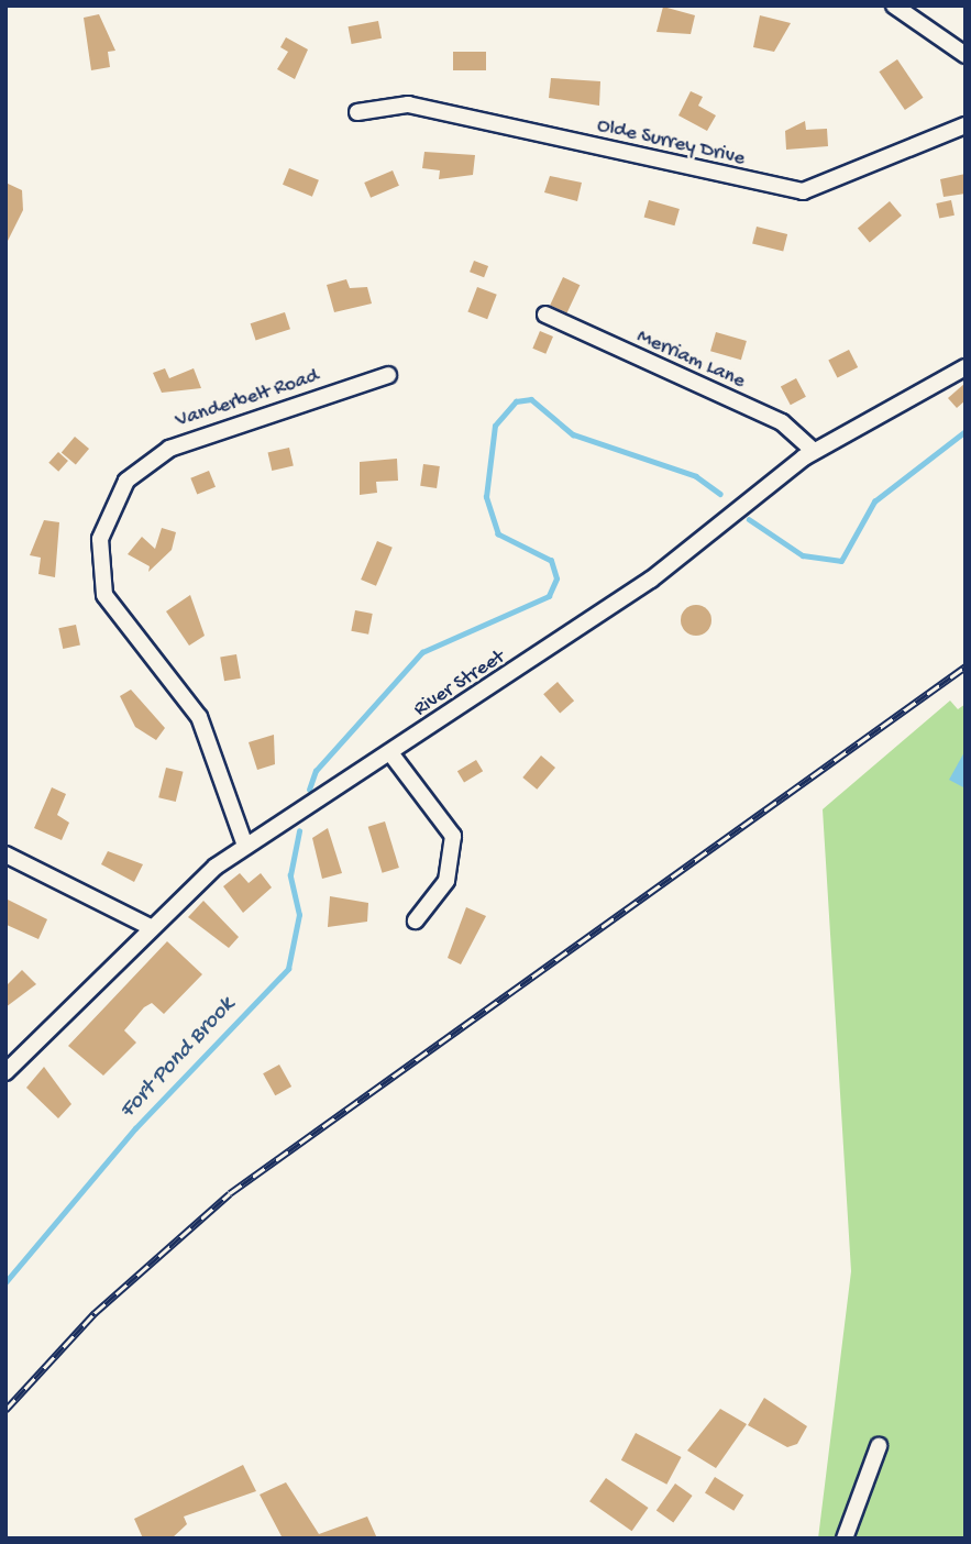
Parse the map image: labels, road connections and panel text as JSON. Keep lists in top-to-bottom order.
{
  "streets": {
    "street": [
      "Olde Surrey Drive",
      "Merriam Lane",
      "Vanderbelt Road",
      "River Street"
    ]
  },
  "crossings": [
    ["Merriam Lane", "River Street"],
    ["Vanderbelt Road", "River Street"]
  ],
  "water": ["Fort Pond Brook"]
}
